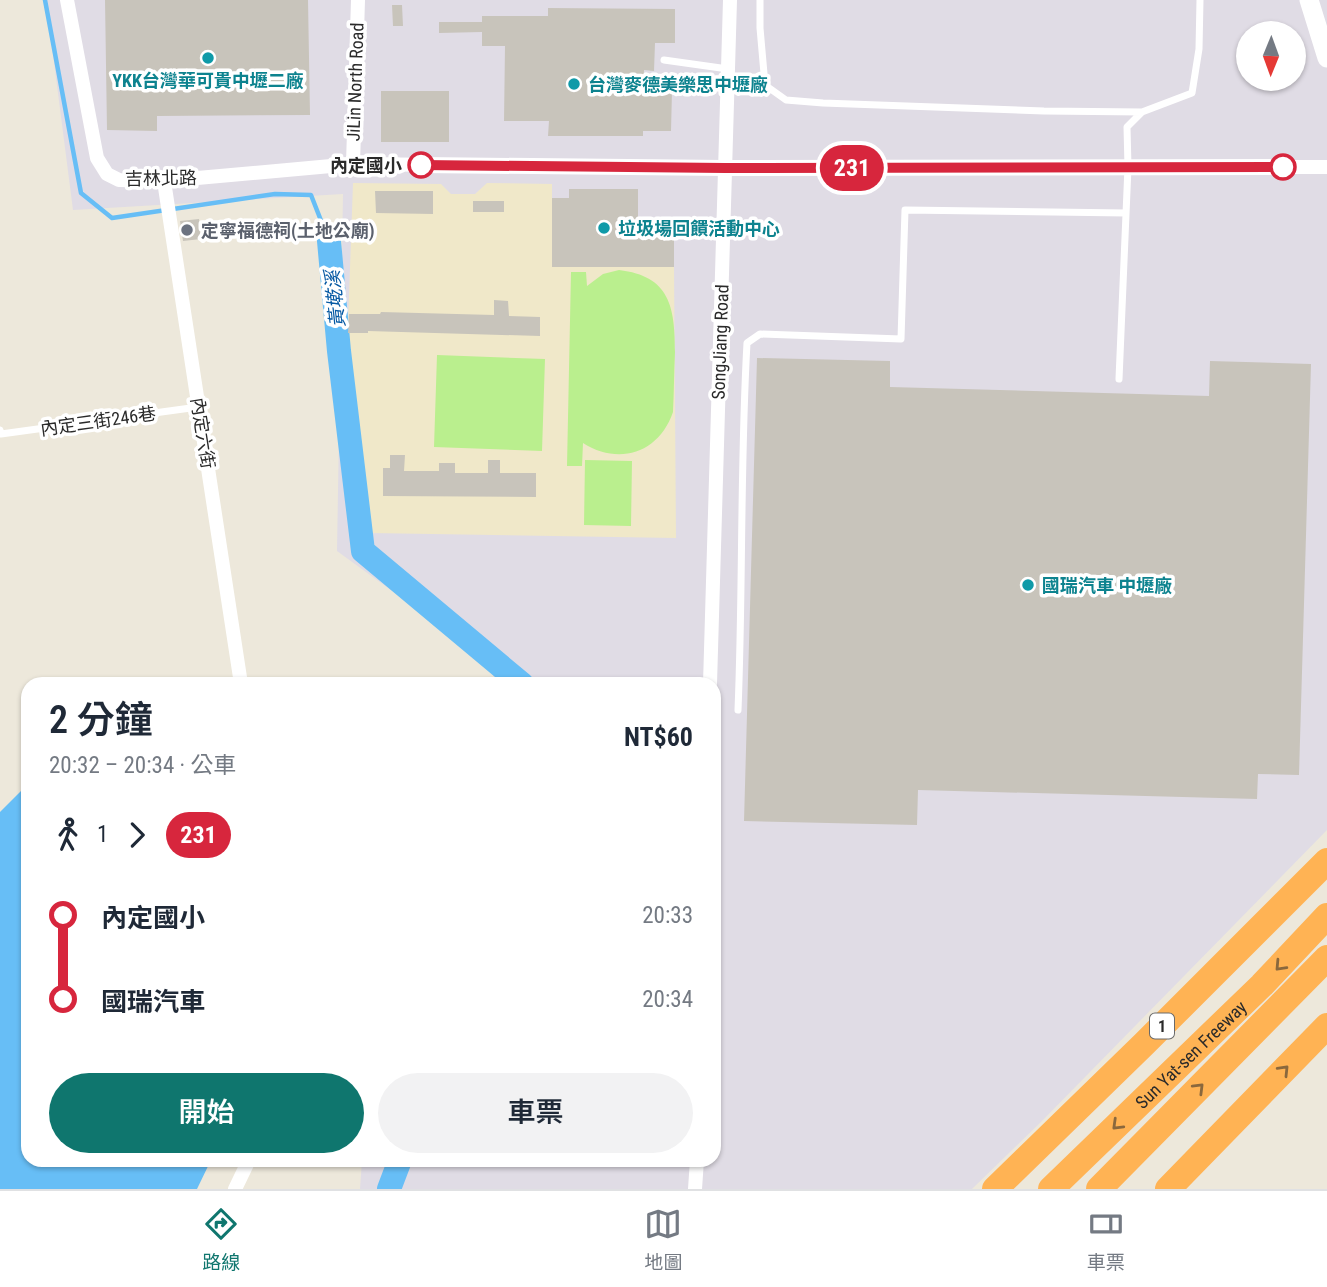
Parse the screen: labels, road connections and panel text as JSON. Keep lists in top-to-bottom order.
{
  "streets": {
    "highway": ["1", "Sun Yat-sen Freeway"],
    "street": [
      "JiLin North Road",
      "吉林北路",
      "SongJiang Road",
      "內定六街"
    ],
    "lane": ["內定三街246巷"]
  },
  "crossings": [
    ["JiLin North Road", "吉林北路"],
    ["吉林北路", "SongJiang Road"],
    ["吉林北路", "內定六街"],
    ["內定三街246巷", "內定六街"]
  ],
  "water": ["黃墘溪"],
  "places": [
    "YKK台灣華可貴中壢二廠",
    "台灣麥德美樂思中壢廠",
    "內定國小",
    "垃圾場回饋活動中心",
    "定寧福德祠(土地公廟)",
    "國瑞汽車 中壢廠"
  ],
  "lines": ["bus line 231"],
  "north": "bottom",
  "page": {
    "on_map": "231",
    "heading": ["2 分鐘", "20:32 – 20:34 · 公車", "NT$60"],
    "legs": ["1", "231"],
    "list": [
      {
        "name": "內定國小",
        "value": "20:33"
      },
      {
        "name": "國瑞汽車",
        "value": "20:34"
      }
    ],
    "buttons": ["開始", "車票"],
    "tabs": ["路線", "地圖", "車票"]
  }
}
